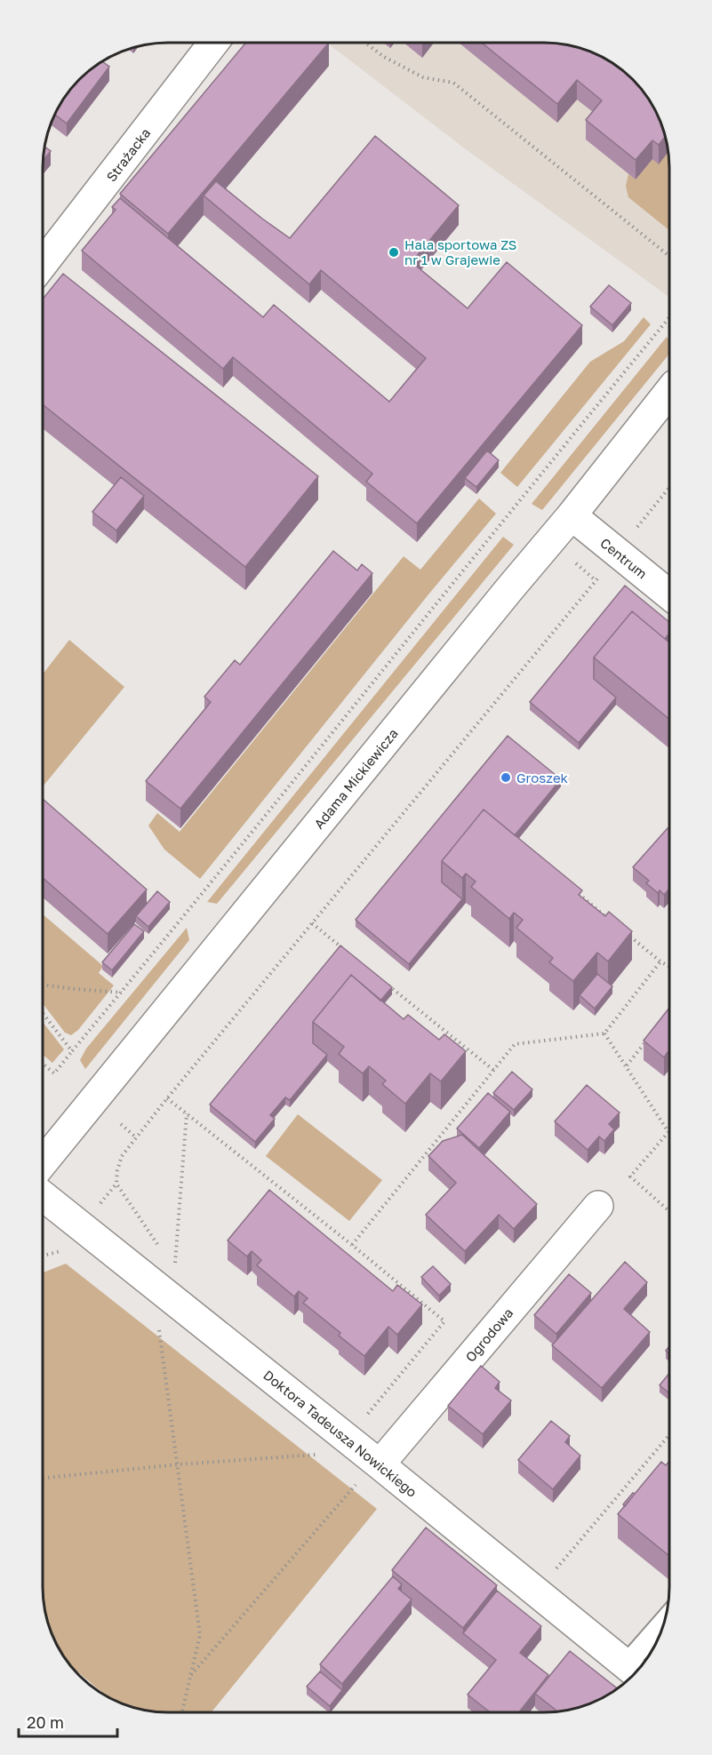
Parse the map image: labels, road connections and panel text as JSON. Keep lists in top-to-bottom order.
{
  "streets": {
    "street": [
      "Strażacka",
      "Centrum",
      "Adama Mickiewicza",
      "Ogrodowa",
      "Doktora Tadeusza Nowickiego"
    ]
  },
  "crossings": [
    ["Centrum", "Adama Mickiewicza"],
    ["Ogrodowa", "Doktora Tadeusza Nowickiego"]
  ],
  "places": ["Hala sportowa ZS nr 1 w Grajewie", "Groszek"],
  "scale_bar": "20 m"
}
